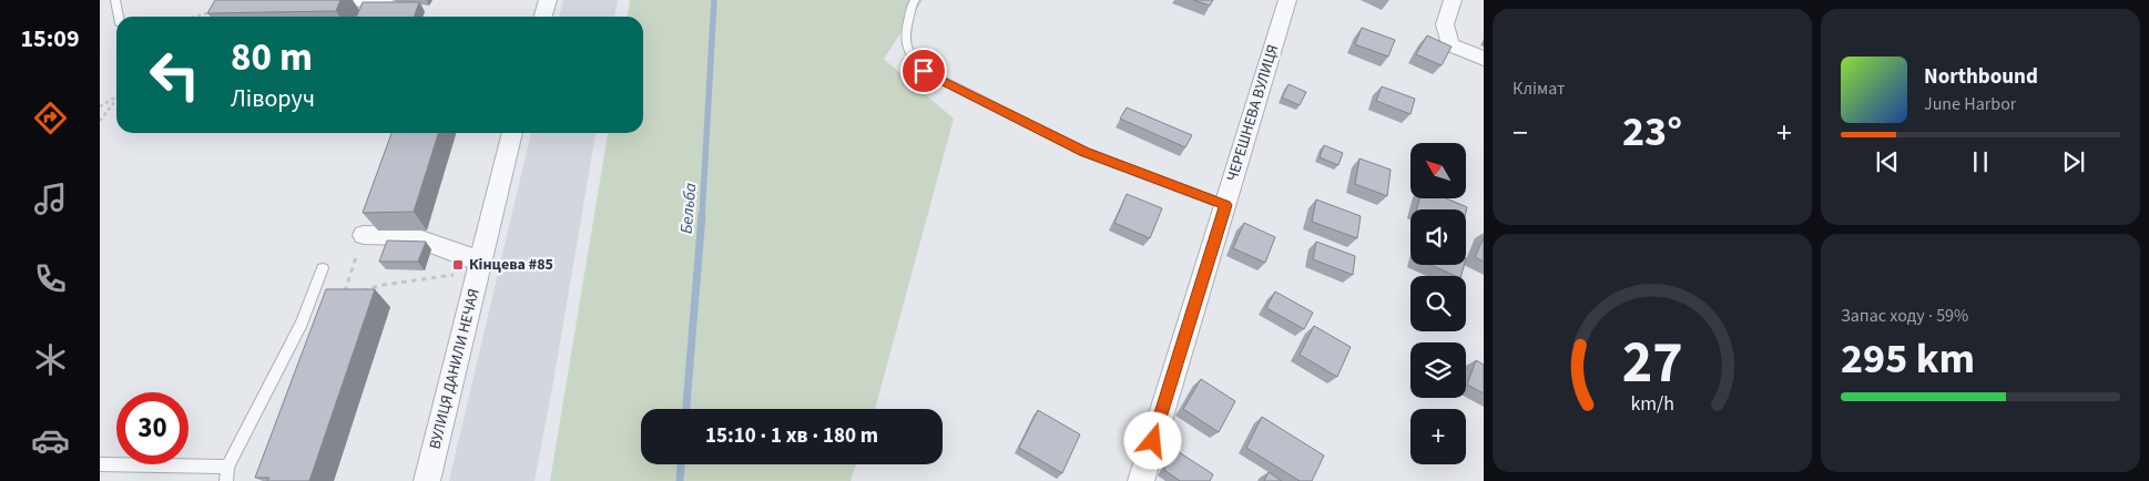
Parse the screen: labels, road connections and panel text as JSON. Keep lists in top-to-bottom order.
{
  "streets": {
    "street": ["ЧЕРЕШНЕВА ВУЛИЦЯ", "ВУЛИЦЯ ДАНИЛИ НЕЧАЯ"]
  },
  "water": ["Бельба"],
  "places": {
    "transit": ["Кінцева #85"]
  },
  "north": "top left",
  "page": {
    "tabs": "15:09",
    "tile": [
      "Клімат",
      ["Запас ходу · 59%", "295 km"]
    ],
    "turn": ["80 m", "Ліворуч"],
    "song": ["Northbound", "June Harbor"],
    "heat": ["−", "23°", "+"],
    "map_buttons": "+",
    "limit": "30",
    "trip": "15:10 · 1 хв · 180 m",
    "gauge": ["27", "km/h"]
  }
}
